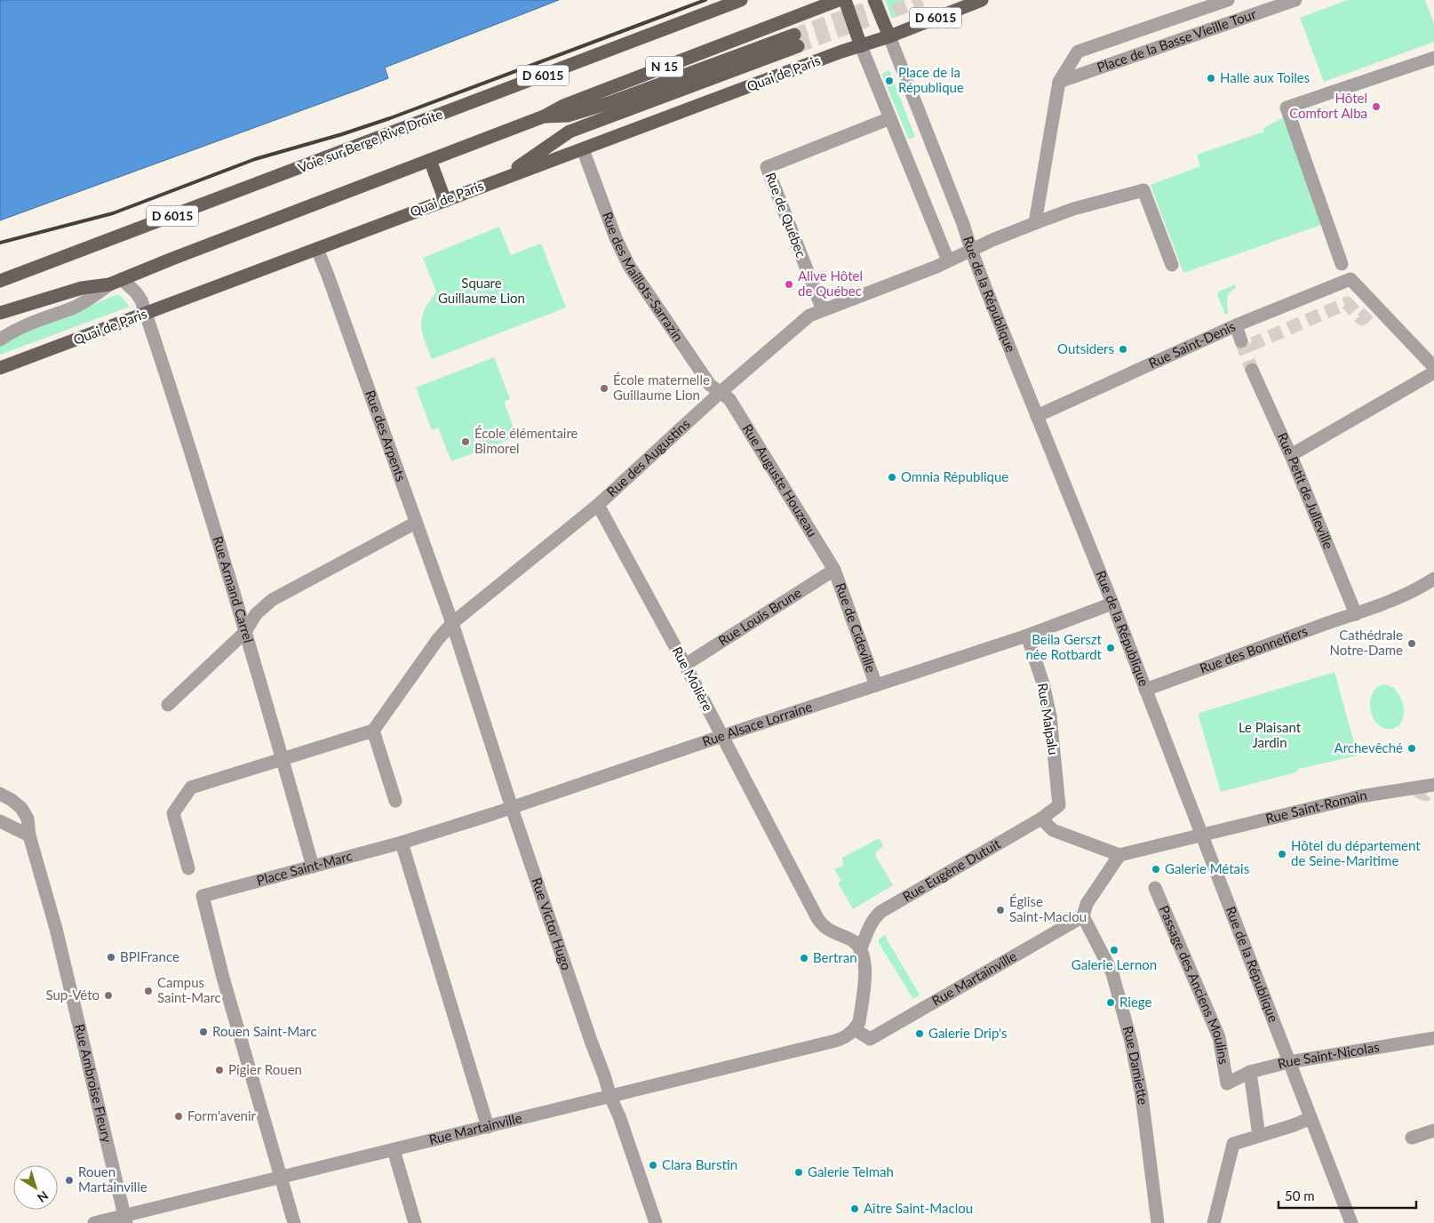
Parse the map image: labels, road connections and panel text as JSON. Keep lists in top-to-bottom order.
{
  "streets": {
    "main road": [
      "D 6015",
      "N 15",
      "Quai de Paris",
      "Voie sur Berge Rive Droite"
    ],
    "street": [
      "Place de la Basse Vieille Tour",
      "Rue de Québec",
      "Rue des Maillots-Sarrazin",
      "Rue de la République",
      "Rue Saint-Denis",
      "Rue des Arpents",
      "Rue des Augustins",
      "Rue Auguste Houzeau",
      "Rue Petit de Julleville",
      "Rue Armand Carrel",
      "Rue Louis Brune",
      "Rue de Cideville",
      "Rue des Bonnetiers",
      "Rue Molière",
      "Rue Malpalu",
      "Rue Alsace Lorraine",
      "Rue Saint-Romain",
      "Place Saint-Marc",
      "Rue Eugène Dutuit",
      "Rue Victor Hugo",
      "Rue Martainville",
      "Passage des Anciens Moulins",
      "Rue Saint-Nicolas",
      "Rue Damiette",
      "Rue Ambroise Fleury"
    ]
  },
  "crossings": [
    ["D 6015", "N 15"],
    ["D 6015", "Quai de Paris"],
    ["D 6015", "Rue de la République"],
    ["D 6015", "Rue Armand Carrel"],
    ["Place de la Basse Vieille Tour", "Rue des Augustins"],
    ["Quai de Paris", "Rue des Maillots-Sarrazin"],
    ["Quai de Paris", "Rue de la République"],
    ["Quai de Paris", "Rue des Arpents"],
    ["Quai de Paris", "Rue Armand Carrel"],
    ["Rue de Québec", "Rue de la République"],
    ["Rue de Québec", "Rue des Augustins"],
    ["Rue des Maillots-Sarrazin", "Rue des Augustins"],
    ["Rue des Maillots-Sarrazin", "Rue Auguste Houzeau"],
    ["Rue de la République", "Rue Saint-Denis"],
    ["Rue de la République", "Rue des Augustins"],
    ["Rue de la République", "Rue des Bonnetiers"],
    ["Rue de la République", "Rue Alsace Lorraine"],
    ["Rue de la République", "Rue Saint-Romain"],
    ["Rue de la République", "Rue Saint-Nicolas"],
    ["Rue des Arpents", "Rue des Augustins"],
    ["Rue des Arpents", "Rue Victor Hugo"],
    ["Rue des Augustins", "Rue Auguste Houzeau"],
    ["Rue des Augustins", "Rue Molière"],
    ["Rue des Augustins", "Rue Victor Hugo"],
    ["Rue Auguste Houzeau", "Rue Louis Brune"],
    ["Rue Auguste Houzeau", "Rue de Cideville"],
    ["Rue Petit de Julleville", "Rue des Bonnetiers"],
    ["Rue Armand Carrel", "Place Saint-Marc"],
    ["Rue Louis Brune", "Rue de Cideville"],
    ["Rue Louis Brune", "Rue Molière"],
    ["Rue de Cideville", "Rue Alsace Lorraine"],
    ["Rue Molière", "Rue Alsace Lorraine"],
    ["Rue Molière", "Rue Eugène Dutuit"],
    ["Rue Malpalu", "Rue Alsace Lorraine"],
    ["Rue Malpalu", "Rue Eugène Dutuit"],
    ["Rue Alsace Lorraine", "Place Saint-Marc"],
    ["Rue Alsace Lorraine", "Rue Victor Hugo"],
    ["Place Saint-Marc", "Rue Martainville"],
    ["Rue Victor Hugo", "Rue Martainville"],
    ["Rue Martainville", "Rue Damiette"],
    ["Rue Martainville", "Rue Ambroise Fleury"],
    ["Passage des Anciens Moulins", "Rue Saint-Nicolas"]
  ],
  "parks": ["Square Guillaume Lion", "Le Plaisant Jardin"],
  "places": [
    "Halle aux Toiles",
    "Place de la République",
    "Hôtel Comfort Alba",
    "Alive Hôtel de Québec",
    "Outsiders",
    "École maternelle Guillaume Lion",
    "École élémentaire Bimorel",
    "Omnia République",
    "Cathédrale Notre-Dame",
    "Beila Gerszt née Rotbardt",
    "Archevêché",
    "Hôtel du département de Seine-Maritime",
    "Galerie Métais",
    "Église Saint-Maclou",
    "Galerie Lernon",
    "BPIFrance",
    "Bertran",
    "Campus Saint-Marc",
    "Sup-Véto",
    "Riege",
    "Rouen Saint-Marc",
    "Galerie Drip's",
    "Pigier Rouen",
    "Form'avenir",
    "Clara Burstin",
    "Galerie Telmah",
    "Rouen Martainville",
    "Aître Saint-Maclou"
  ],
  "scale_bar": "50 m",
  "north": "bottom right"
}
